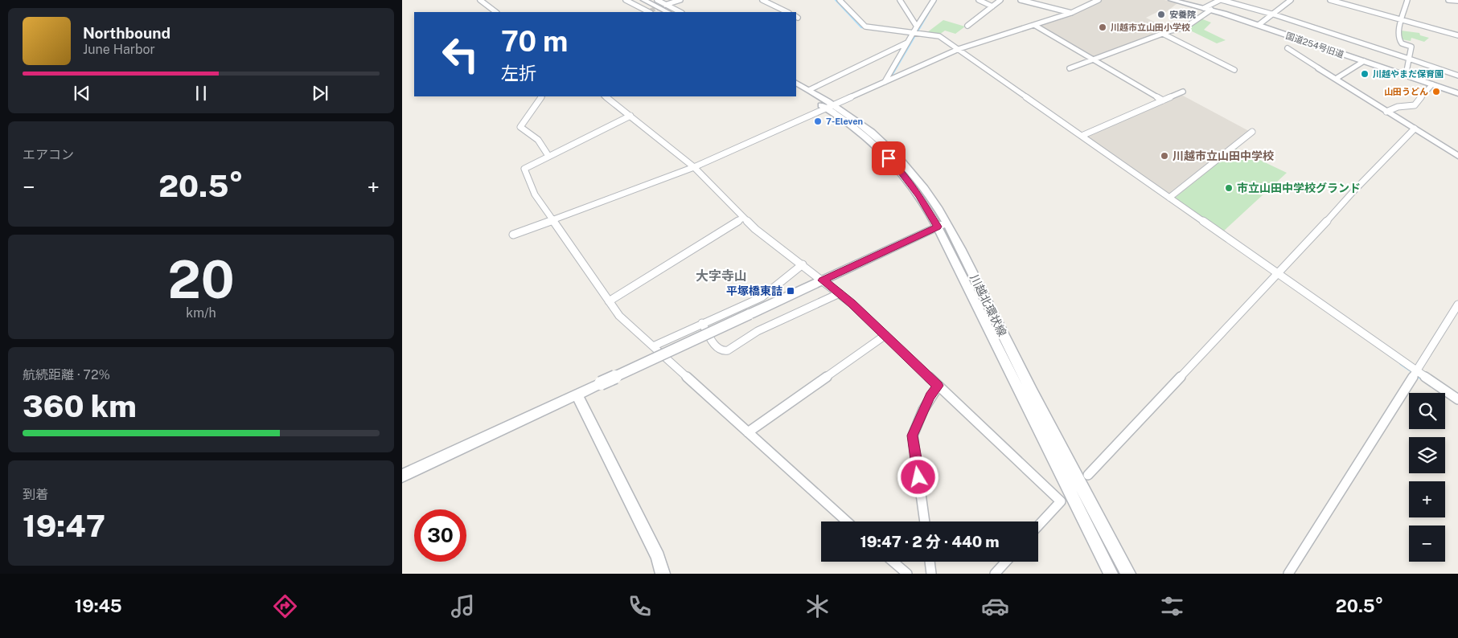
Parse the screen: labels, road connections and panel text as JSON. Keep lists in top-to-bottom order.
{
  "streets": {
    "main road": ["国道254号旧道", "川越北環状線"]
  },
  "districts": ["大字寺山"],
  "places": {
    "other": [
      "安養院",
      "川越市立山田小学校",
      "川越やまだ保育園",
      "山田うどん",
      "7-Eleven",
      "川越市立山田中学校",
      "市立山田中学校グランド"
    ],
    "transit": ["平塚橋東詰"]
  },
  "page": {
    "turn": ["70 m", "左折"],
    "song": ["Northbound", "June Harbor"],
    "tile": [
      "エアコン",
      ["20", "km/h"],
      ["航続距離 · 72%", "360 km"],
      ["到着", "19:47"]
    ],
    "heat": ["−", "20.5°", "+"],
    "map_buttons": ["+", "−"],
    "limit": "30",
    "trip": "19:47 · 2 分 · 440 m",
    "tabs": ["19:45", "20.5°"]
  }
}
